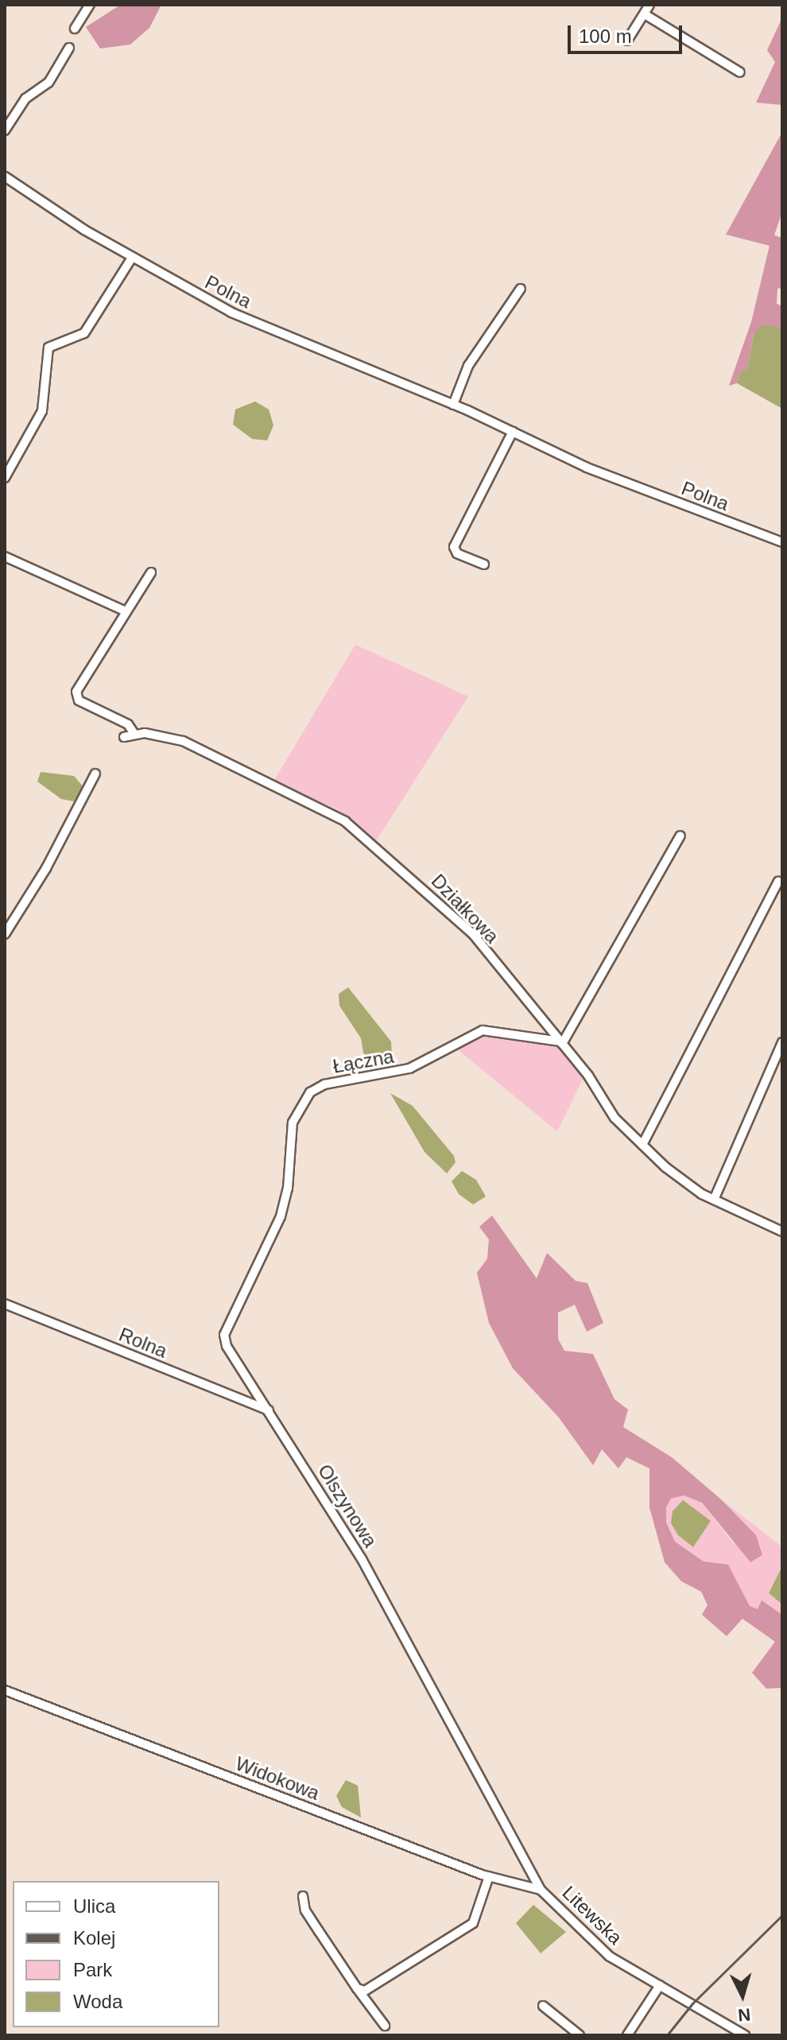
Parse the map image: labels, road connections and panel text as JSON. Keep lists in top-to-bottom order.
{
  "streets": {
    "street": [
      "Polna",
      "Działkowa",
      "Łączna",
      "Rolna",
      "Olszynowa",
      "Widokowa",
      "Litewska"
    ]
  },
  "crossings": [
    ["Działkowa", "Łączna"],
    ["Łączna", "Olszynowa"],
    ["Rolna", "Olszynowa"],
    ["Olszynowa", "Litewska"],
    ["Widokowa", "Litewska"]
  ],
  "legend": [
    "Ulica",
    "Kolej",
    "Park",
    "Woda"
  ],
  "scale_bar": "100 m",
  "north": "bottom"
}
